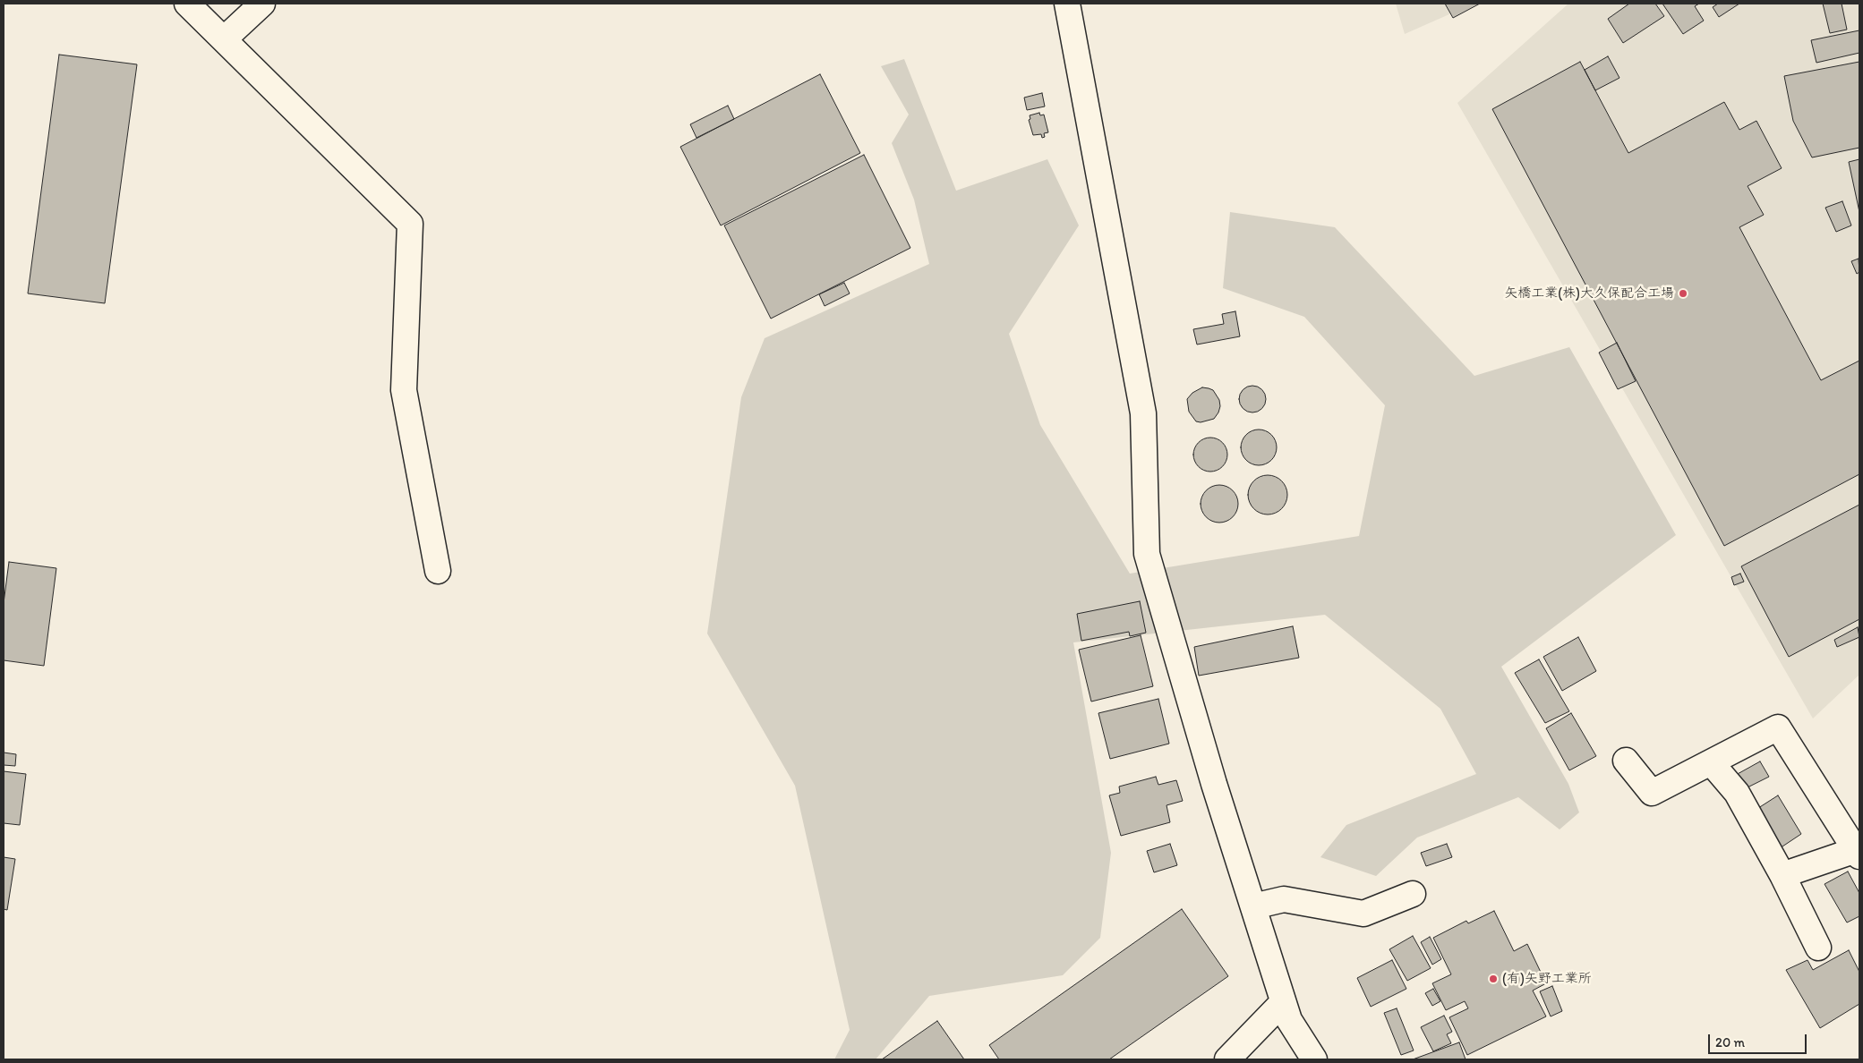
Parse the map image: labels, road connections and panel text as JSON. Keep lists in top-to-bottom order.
{
  "places": ["矢橋工業(株)大久保配合工場", "(有)矢野工業所"],
  "scale_bar": "20 m"
}
